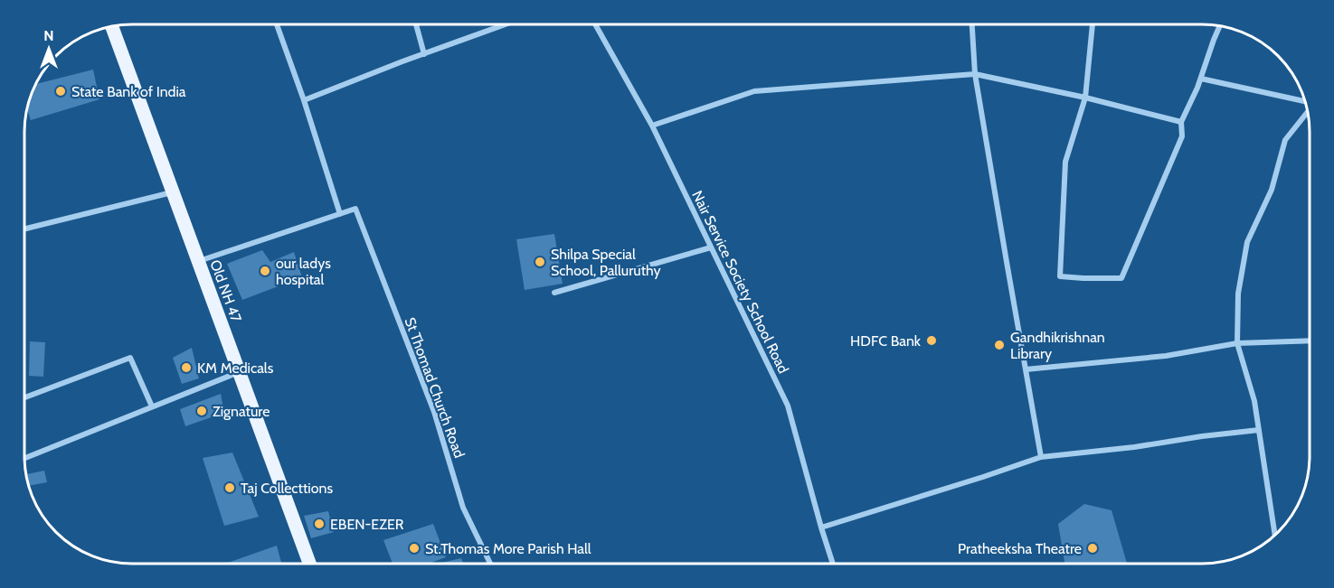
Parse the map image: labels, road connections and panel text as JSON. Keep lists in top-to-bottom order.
{
  "streets": {
    "main road": ["Old NH 47"],
    "street": ["Nair Service Society School Road", "St Thomad Church Road"]
  },
  "places": [
    "State Bank of India",
    "Shilpa Special School, Palluruthy",
    "our ladys hospital",
    "HDFC Bank",
    "Gandhikrishnan Library",
    "KM Medicals",
    "Zignature",
    "Taj Collecttions",
    "EBEN-EZER",
    "St.Thomas More Parish Hall",
    "Pratheeksha Theatre"
  ],
  "north": "top"
}
